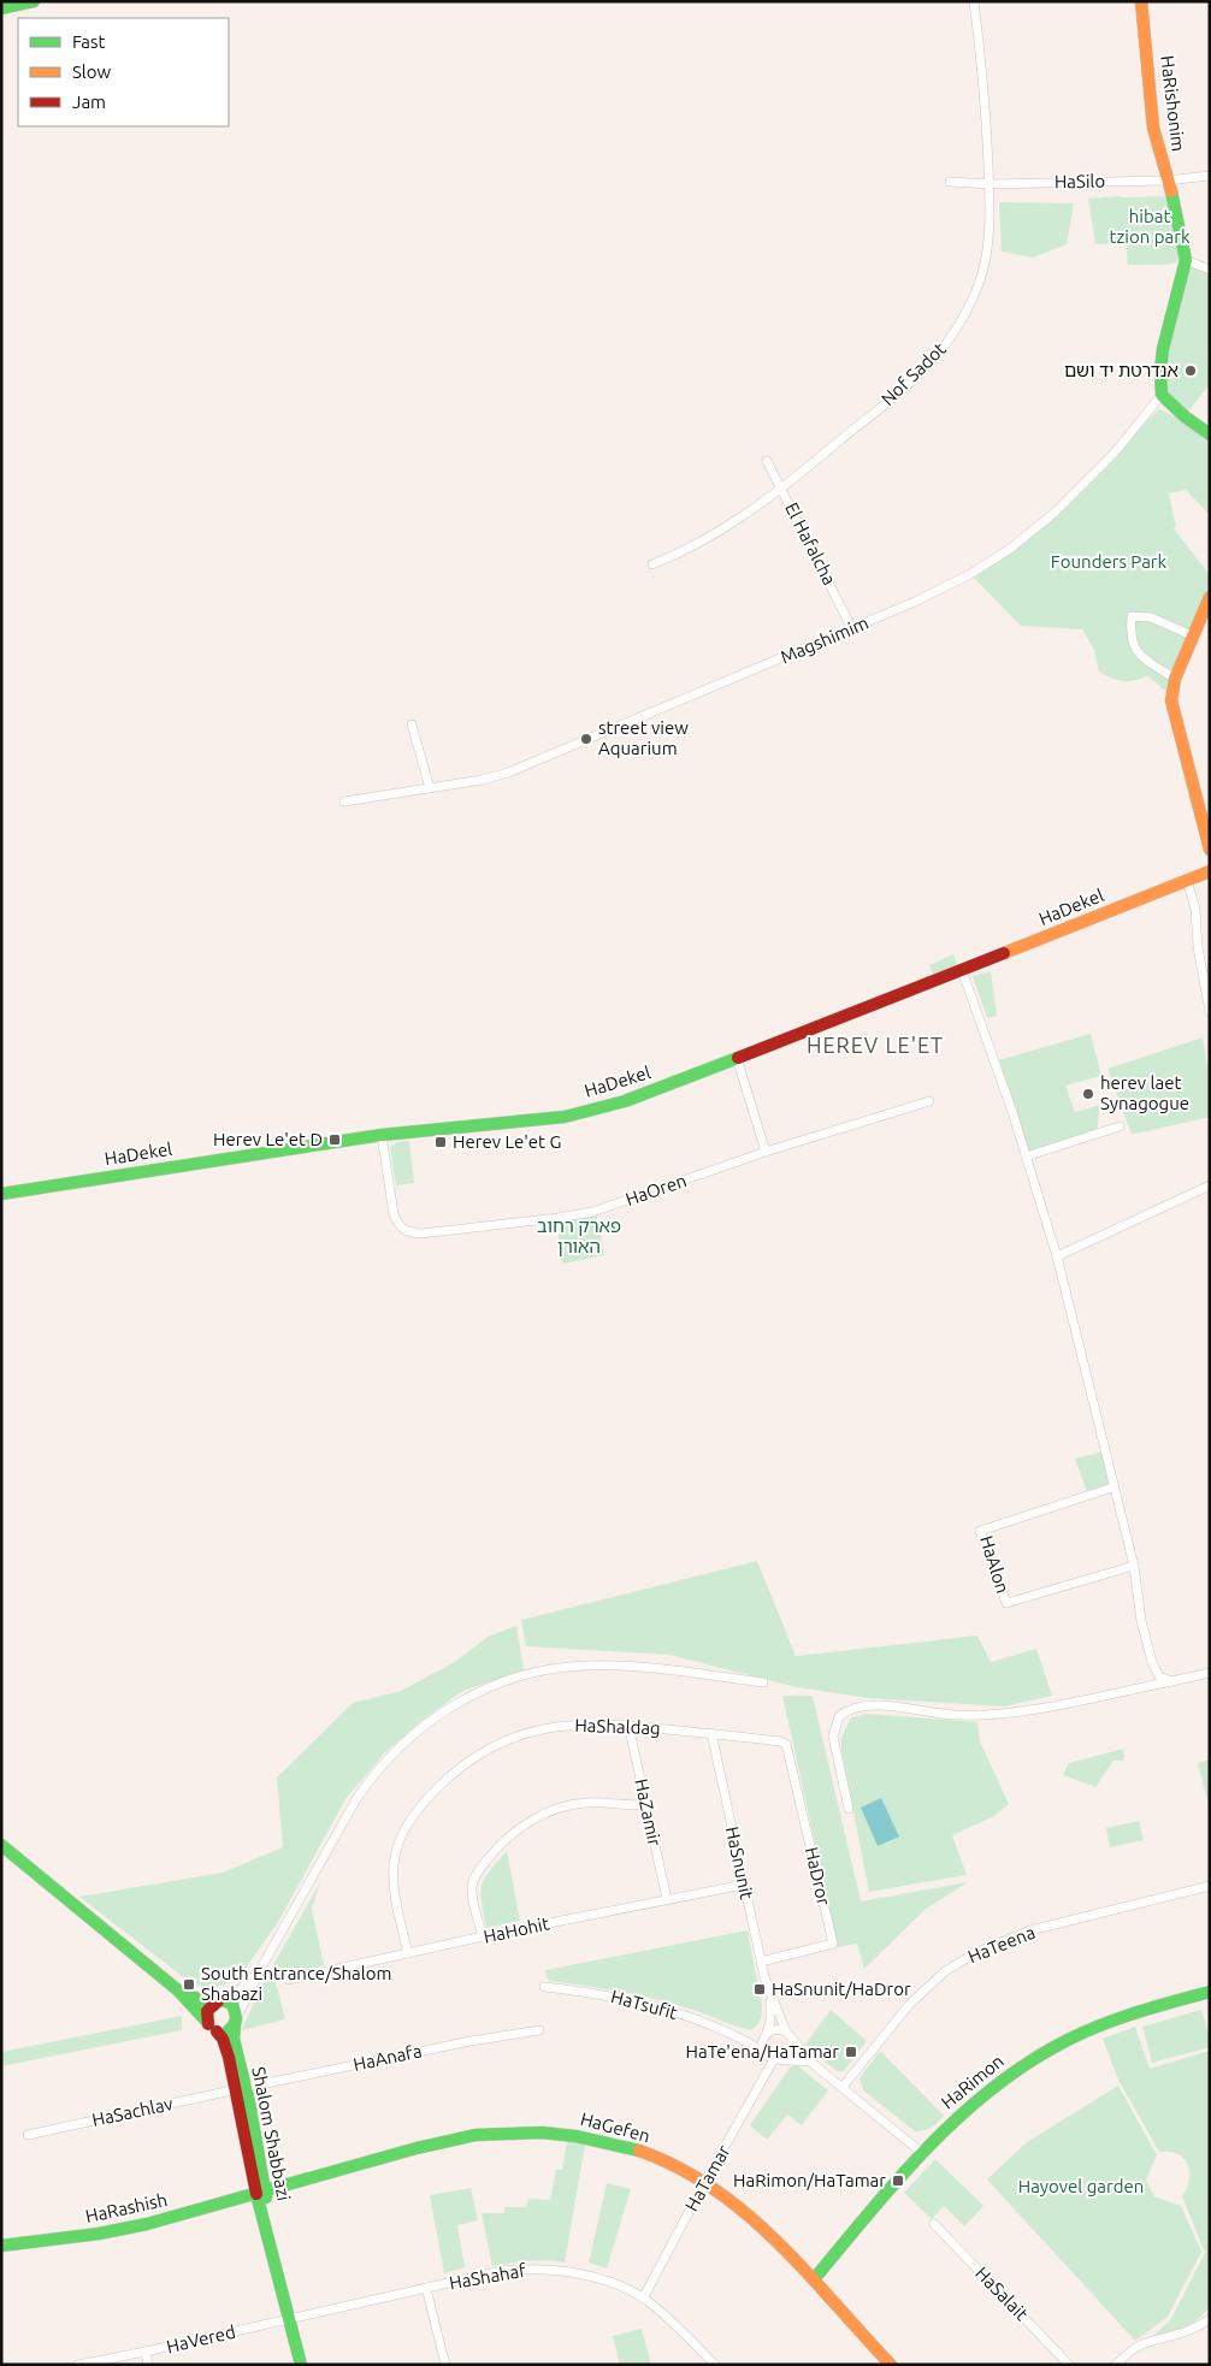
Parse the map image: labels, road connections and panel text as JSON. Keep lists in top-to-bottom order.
{
  "streets": {
    "street": [
      "HaRishonim",
      "HaSilo",
      "Nof Sadot",
      "El Hafalcha",
      "Magshimim",
      "HaDekel",
      "HaOren",
      "HaAlon",
      "HaShaldag",
      "HaZamir",
      "HaSnunit",
      "HaDror",
      "HaHohit",
      "HaTeena",
      "HaTsufit",
      "HaAnafa",
      "HaRimon",
      "HaSachlav",
      "HaGefen",
      "Shalom Shabbazi",
      "HaTamar",
      "HaRashish",
      "HaShahaf",
      "HaSalait",
      "HaVered"
    ]
  },
  "crossings": [
    ["HaRishonim", "HaSilo"],
    ["HaRishonim", "Magshimim"],
    ["HaSilo", "Nof Sadot"],
    ["Nof Sadot", "El Hafalcha"],
    ["El Hafalcha", "Magshimim"],
    ["HaDekel", "HaOren"],
    ["HaShaldag", "HaZamir"],
    ["HaShaldag", "HaSnunit"],
    ["HaShaldag", "HaDror"],
    ["HaShaldag", "HaHohit"],
    ["HaZamir", "HaHohit"],
    ["HaSnunit", "HaDror"],
    ["HaSnunit", "HaHohit"],
    ["HaSnunit", "HaTsufit"],
    ["HaSnunit", "HaTamar"],
    ["HaTsufit", "HaTamar"],
    ["HaAnafa", "HaSachlav"],
    ["HaAnafa", "Shalom Shabbazi"],
    ["HaRimon", "HaGefen"],
    ["HaSachlav", "Shalom Shabbazi"],
    ["HaGefen", "Shalom Shabbazi"],
    ["HaGefen", "HaTamar"],
    ["HaGefen", "HaRashish"],
    ["Shalom Shabbazi", "HaRashish"],
    ["Shalom Shabbazi", "HaShahaf"],
    ["Shalom Shabbazi", "HaVered"],
    ["HaTamar", "HaShahaf"],
    ["HaShahaf", "HaVered"]
  ],
  "districts": ["HEREV LE'ET"],
  "parks": [
    "hibat tzion park",
    "Founders Park",
    "פארק רחוב האורן",
    "Hayovel garden"
  ],
  "places": {
    "other": ["אנדרטת יד ושם", "street view Aquarium", "herev laet Synagogue"],
    "transit": [
      "Herev Le'et D",
      "Herev Le'et G",
      "South Entrance/Shalom Shabazi",
      "HaSnunit/HaDror",
      "HaTe'ena/HaTamar",
      "HaRimon/HaTamar"
    ]
  },
  "legend": ["Fast", "Slow", "Jam"]
}
